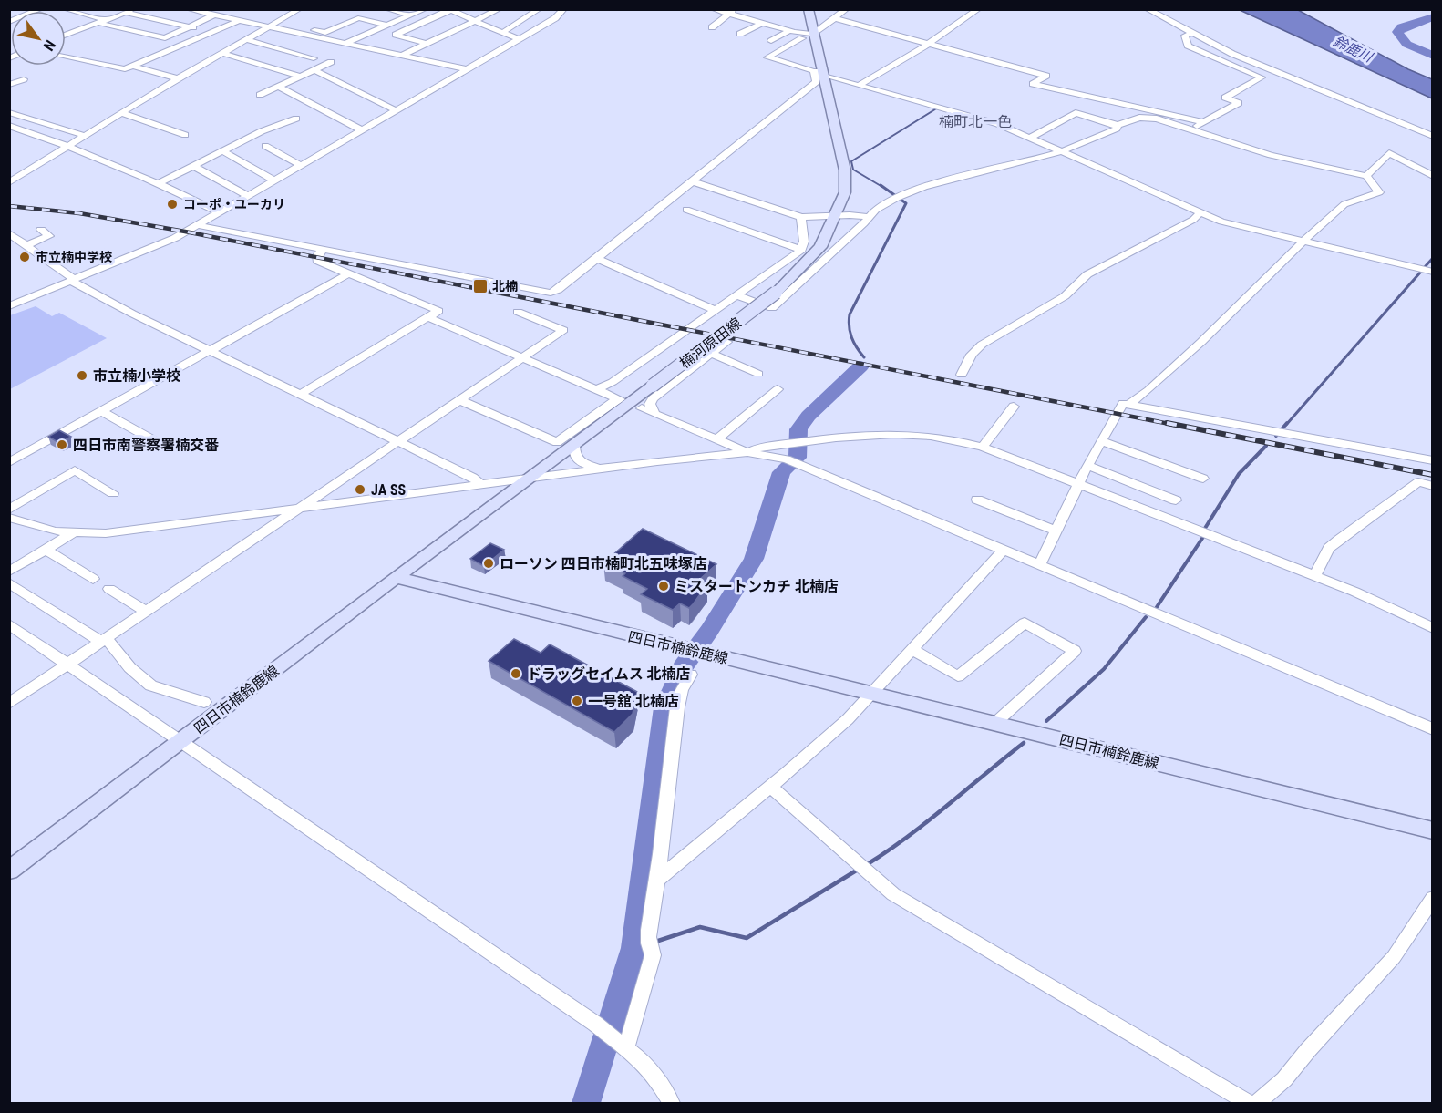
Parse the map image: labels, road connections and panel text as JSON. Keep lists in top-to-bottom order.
{
  "streets": {
    "main road": ["楠河原田線", "四日市楠鈴鹿線"]
  },
  "crossings": [
    ["楠河原田線", "四日市楠鈴鹿線"]
  ],
  "districts": ["楠町北一色"],
  "water": ["鈴鹿川"],
  "places": {
    "other": [
      "コーポ・ユーカリ",
      "市立楠中学校",
      "市立楠小学校",
      "四日市南警察署楠交番",
      "JA SS",
      "ローソン 四日市楠町北五味塚店",
      "ミスタートンカチ 北楠店",
      "ドラッグセイムス 北楠店",
      "一号舘 北楠店"
    ],
    "transit": ["北楠"]
  },
  "north": "bottom right"
}
